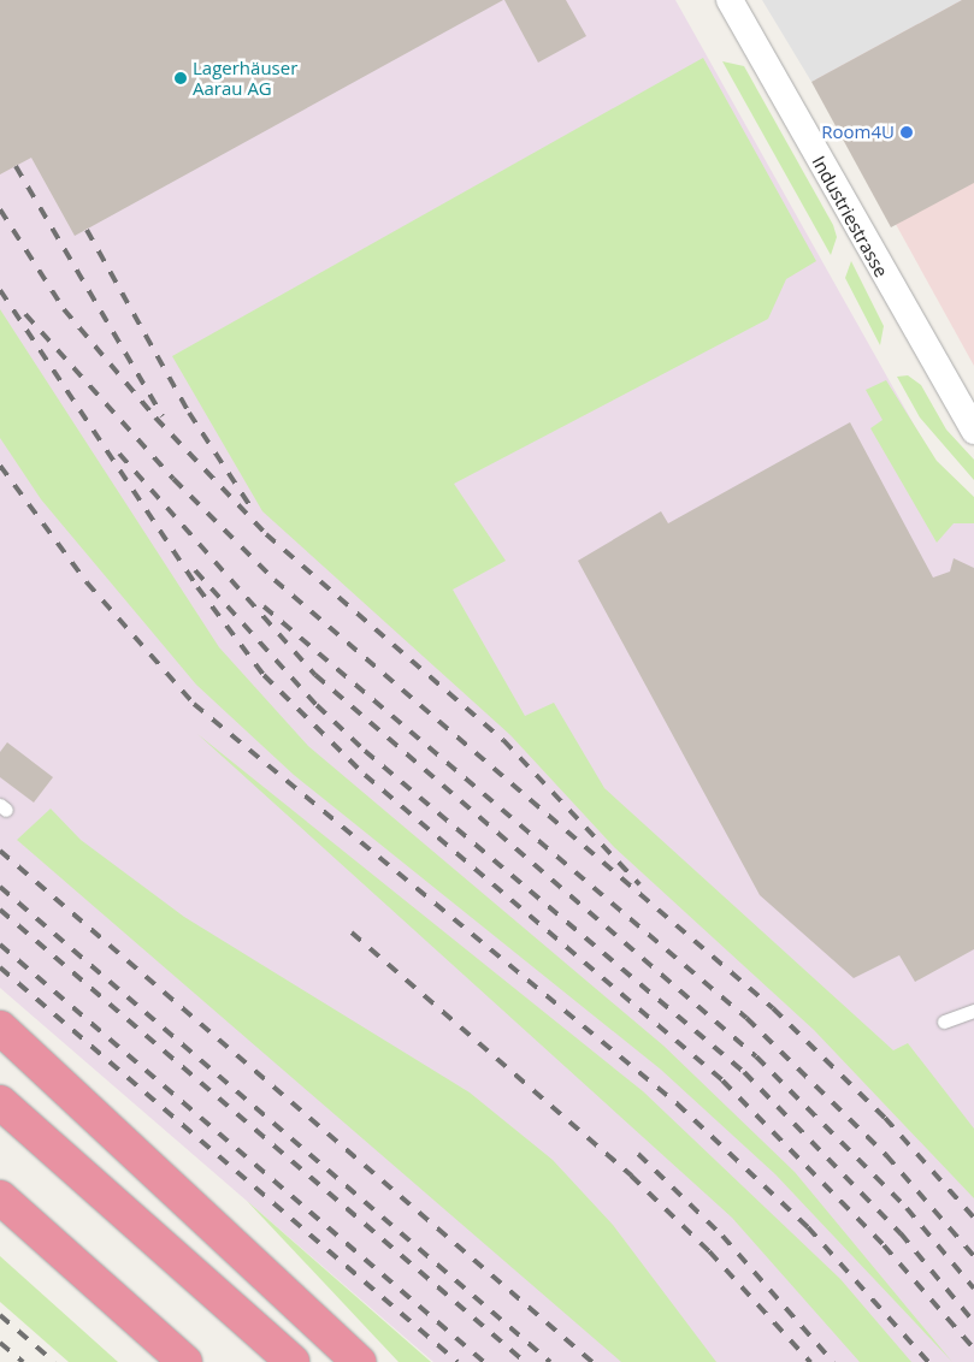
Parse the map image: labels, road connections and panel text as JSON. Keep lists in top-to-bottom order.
{
  "streets": {
    "street": ["Industriestrasse"]
  },
  "places": ["Lagerhäuser Aarau AG", "Room4U"]
}
